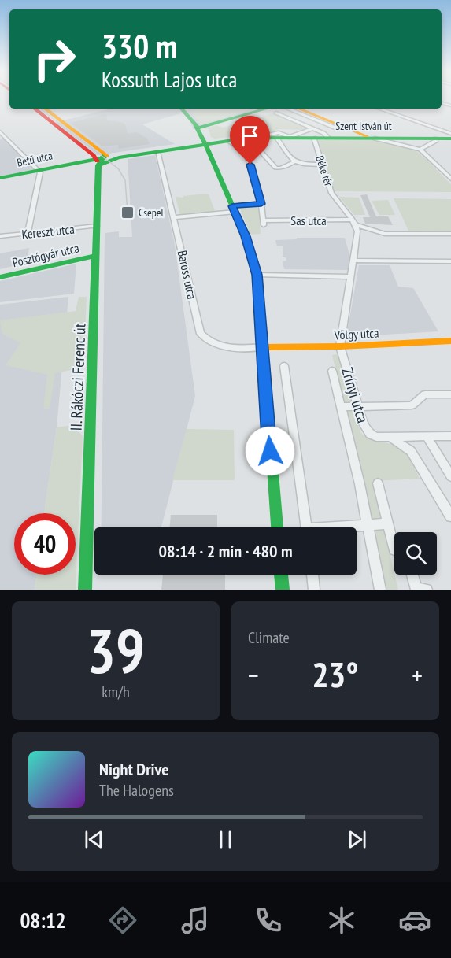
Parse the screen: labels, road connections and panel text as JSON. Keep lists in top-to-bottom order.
{
  "streets": {
    "street": [
      "Szent István út",
      "Betű utca",
      "Béke tér",
      "Sas utca",
      "Kereszt utca",
      "Posztógyár utca",
      "Baross utca",
      "Völgy utca",
      "II. Rákóczi Ferenc út",
      "Zrínyi utca"
    ]
  },
  "crossings": [
    ["Szent István út", "Betű utca"],
    ["Szent István út", "Béke tér"],
    ["Szent István út", "Baross utca"],
    ["Szent István út", "II. Rákóczi Ferenc út"],
    ["Betű utca", "II. Rákóczi Ferenc út"],
    ["Béke tér", "Sas utca"],
    ["Kereszt utca", "II. Rákóczi Ferenc út"],
    ["Posztógyár utca", "II. Rákóczi Ferenc út"],
    ["Baross utca", "Völgy utca"],
    ["Völgy utca", "Zrínyi utca"]
  ],
  "places": {
    "transit": ["Csepel"]
  },
  "page": {
    "turn": ["330 m", "Kossuth Lajos utca"],
    "limit": "40",
    "trip": "08:14 · 2 min · 480 m",
    "tile": [
      ["39", "km/h"],
      "Climate"
    ],
    "heat": ["−", "23°", "+"],
    "song": ["Night Drive", "The Halogens"],
    "tabs": "08:12"
  }
}
